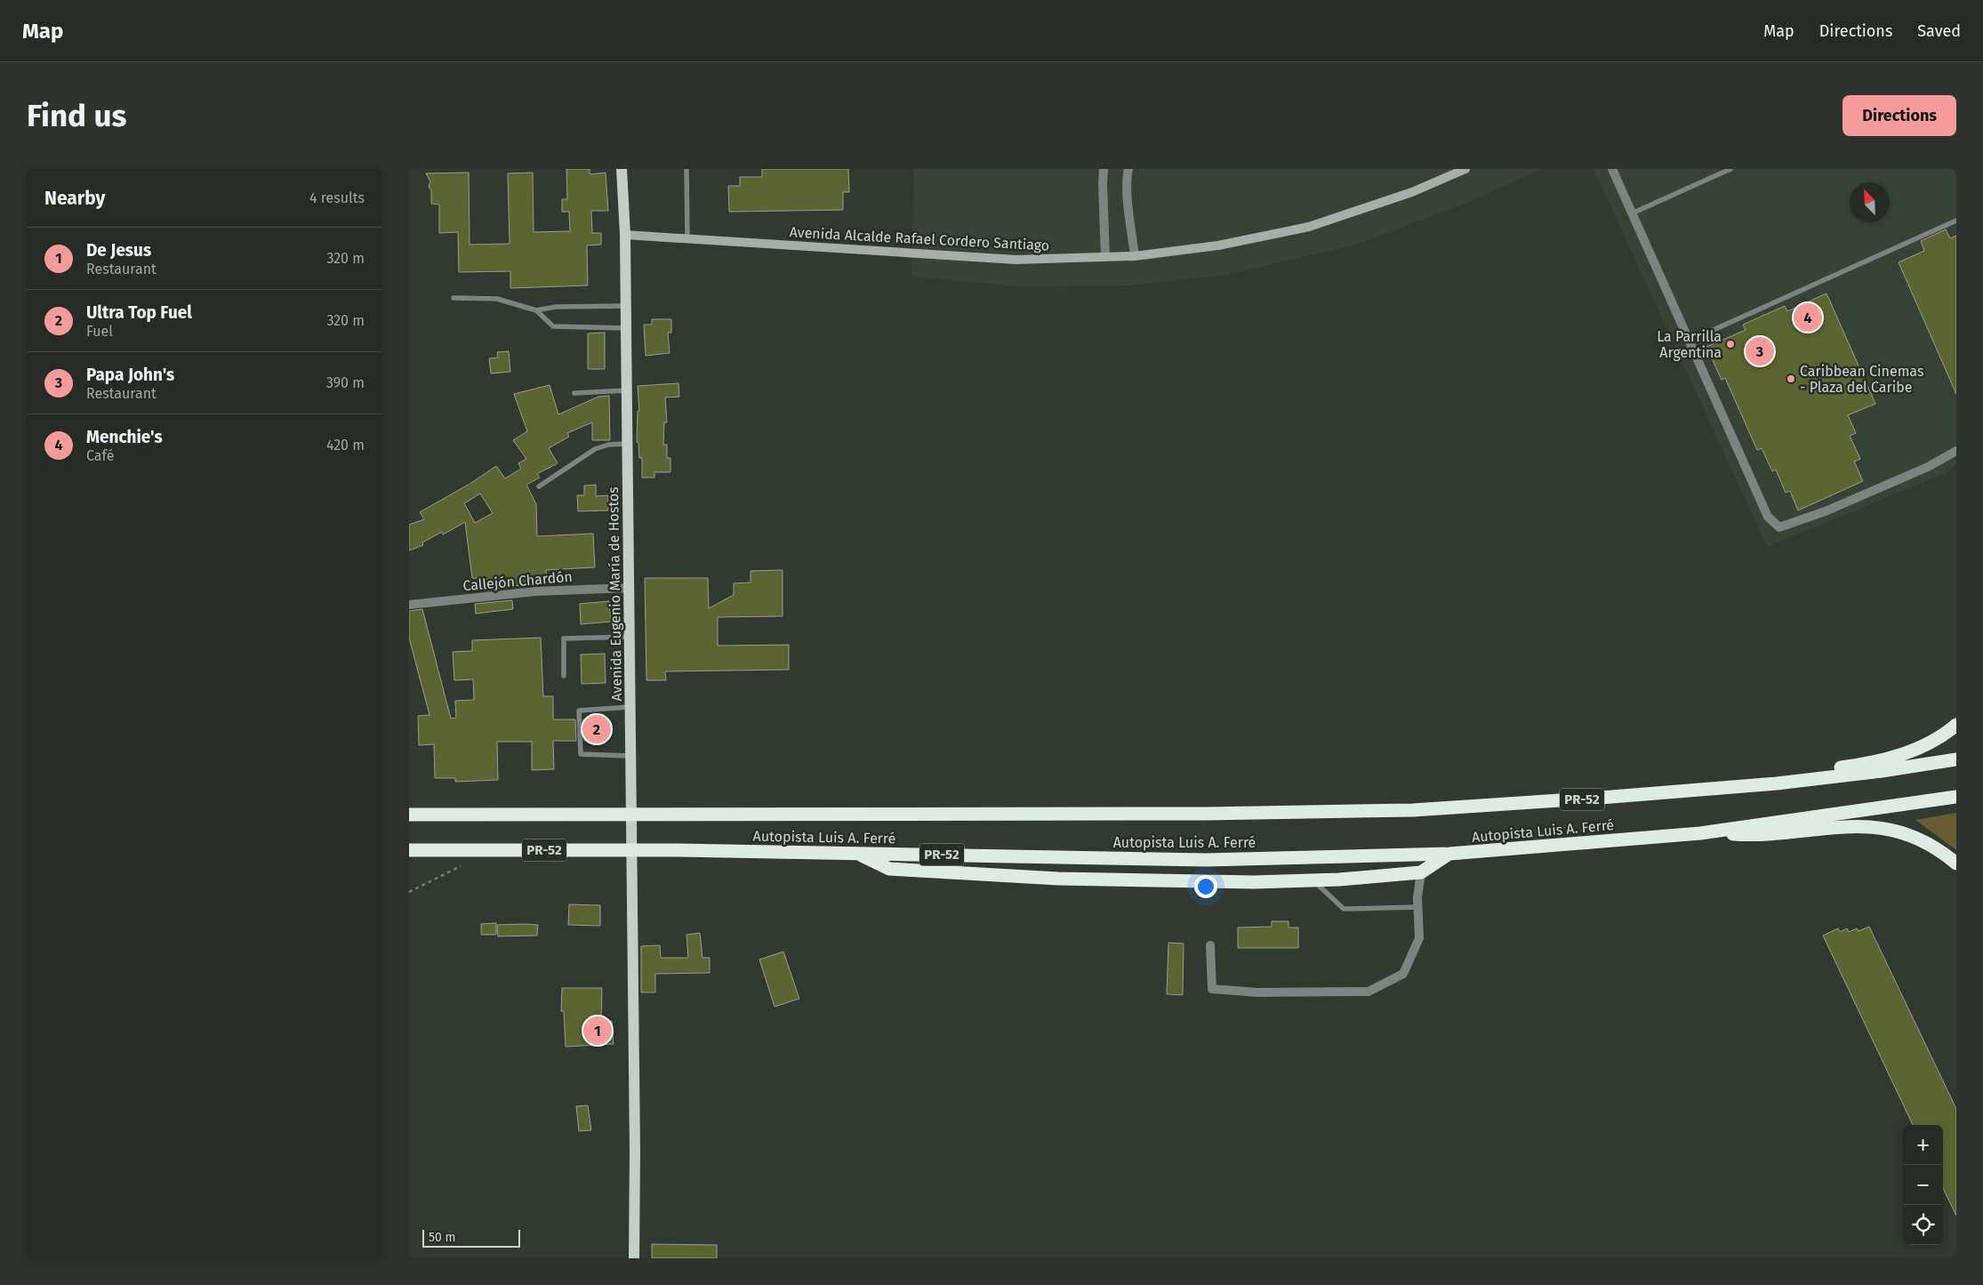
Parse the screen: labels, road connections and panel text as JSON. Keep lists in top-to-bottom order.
{
  "streets": {
    "highway": ["PR-52", "Autopista Luis A. Ferré"],
    "main road": ["Avenida Eugenio María de Hostos"],
    "street": ["Avenida Alcalde Rafael Cordero Santiago", "Callejón Chardón"]
  },
  "crossings": [
    ["Avenida Alcalde Rafael Cordero Santiago", "Avenida Eugenio María de Hostos"],
    ["Callejón Chardón", "Avenida Eugenio María de Hostos"]
  ],
  "places": ["La Parrilla Argentina", "Caribbean Cinemas - Plaza del Caribe"],
  "scale_bar": "50 m",
  "north": "top left",
  "page": {
    "header": "Map",
    "nav": ["Map", "Directions", "Saved"],
    "buttons": "Directions",
    "title": "Find us",
    "heading": ["Nearby", "4 results"],
    "list": [
      {
        "mark": "1",
        "name": "De Jesus",
        "note": "Restaurant",
        "value": "320 m"
      },
      {
        "mark": "2",
        "name": "Ultra Top Fuel",
        "note": "Fuel",
        "value": "320 m"
      },
      {
        "mark": "3",
        "name": "Papa John's",
        "note": "Restaurant",
        "value": "390 m"
      },
      {
        "mark": "4",
        "name": "Menchie's",
        "note": "Café",
        "value": "420 m"
      }
    ],
    "pins": [
      "4",
      "3",
      "2",
      "1"
    ],
    "map_buttons": ["+", "−"],
    "scale": "50 m"
  }
}
